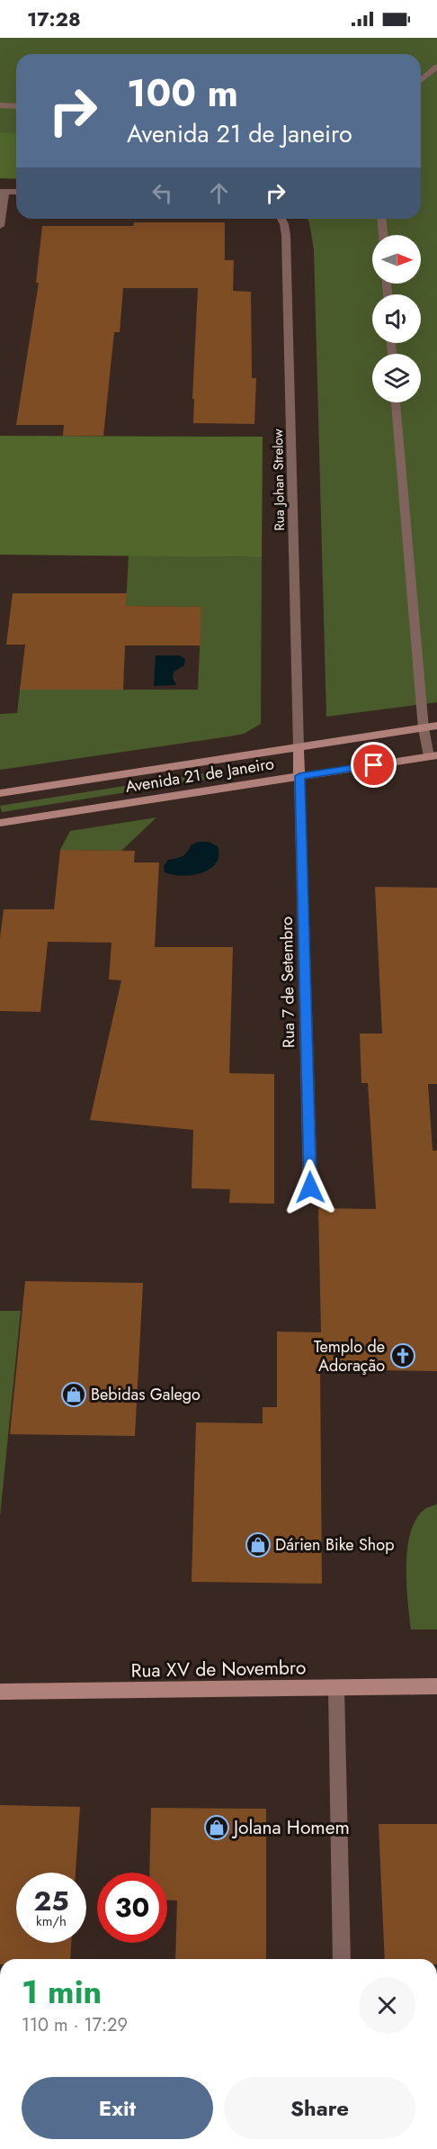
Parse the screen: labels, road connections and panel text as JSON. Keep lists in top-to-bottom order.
{
  "streets": {
    "main road": ["Avenida 21 de Janeiro", "Rua XV de Novembro"],
    "street": ["Rua Johan Strelow", "Rua 7 de Setembro"]
  },
  "crossings": [
    ["Rua Johan Strelow", "Avenida 21 de Janeiro"],
    ["Avenida 21 de Janeiro", "Rua 7 de Setembro"]
  ],
  "places": {
    "church": ["Templo de Adoração"],
    "shop": ["Bebidas Galego", "Dárien Bike Shop", "Jolana Homem"]
  },
  "north": "right",
  "page": {
    "status": "17:28",
    "turn": ["100 m", "Avenida 21 de Janeiro"],
    "speed": "25 km/h",
    "limit": "30",
    "heading": ["1 min", "110 m · 17:29"],
    "buttons": ["Exit", "Share"]
  }
}
